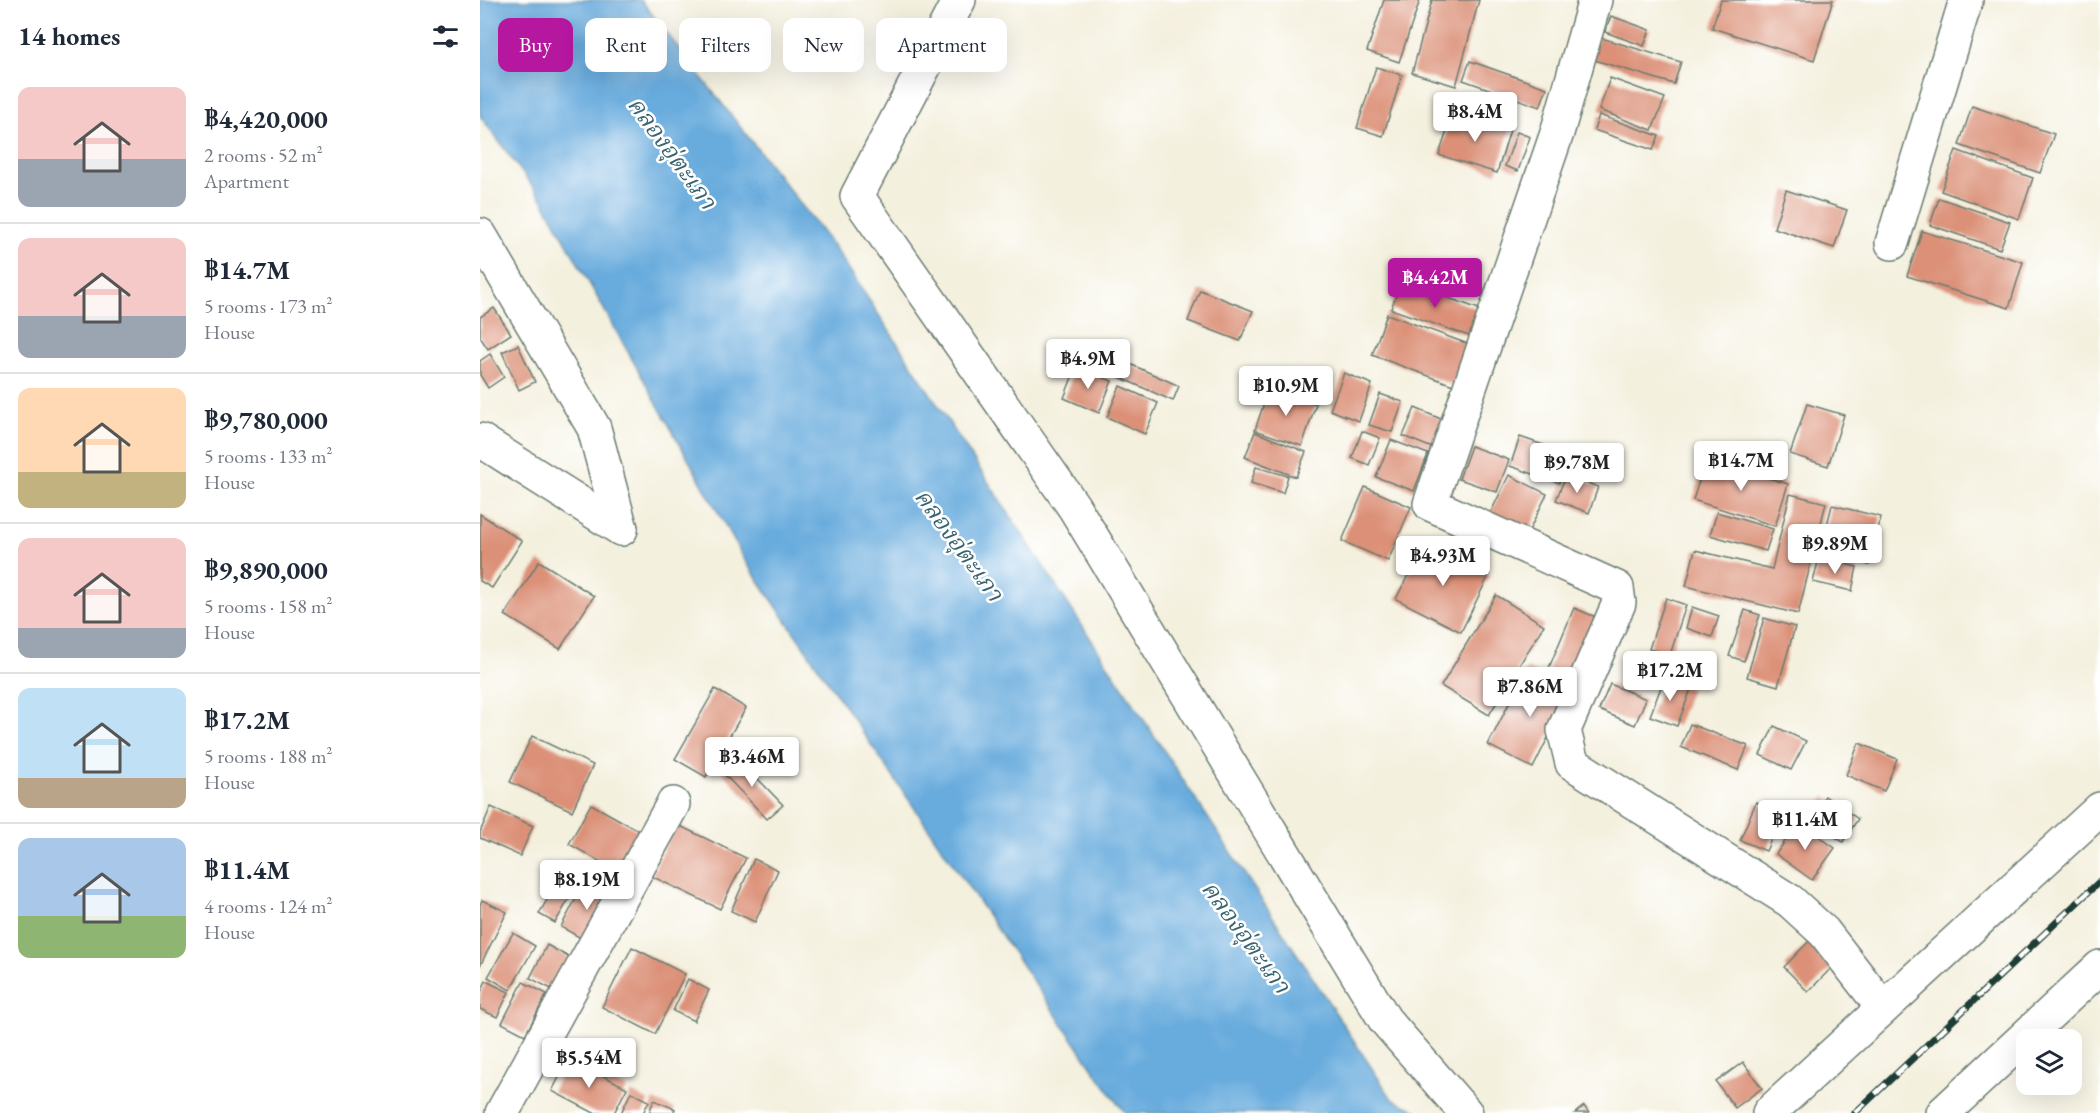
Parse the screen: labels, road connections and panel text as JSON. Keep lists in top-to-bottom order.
{
  "water": ["คลองอุ่ตะเภา"],
  "page": {
    "heading": "14 homes",
    "chip": [
      "Buy",
      "Rent",
      "Filters",
      "New",
      "Apartment"
    ],
    "list": [
      {
        "name": "฿4,420,000",
        "note": "2 rooms · 52 m² · Apartment"
      },
      {
        "name": "฿14.7M",
        "note": "5 rooms · 173 m² · House"
      },
      {
        "name": "฿9,780,000",
        "note": "5 rooms · 133 m² · House"
      },
      {
        "name": "฿9,890,000",
        "note": "5 rooms · 158 m² · House"
      },
      {
        "name": "฿17.2M",
        "note": "5 rooms · 188 m² · House"
      },
      {
        "name": "฿11.4M",
        "note": "4 rooms · 124 m² · House"
      }
    ],
    "price": [
      "฿8.4M",
      "฿4.42M",
      "฿4.9M",
      "฿10.9M",
      "฿14.7M",
      "฿9.78M",
      "฿9.89M",
      "฿4.93M",
      "฿17.2M",
      "฿7.86M",
      "฿3.46M",
      "฿11.4M",
      "฿8.19M",
      "฿5.54M"
    ]
  }
}
